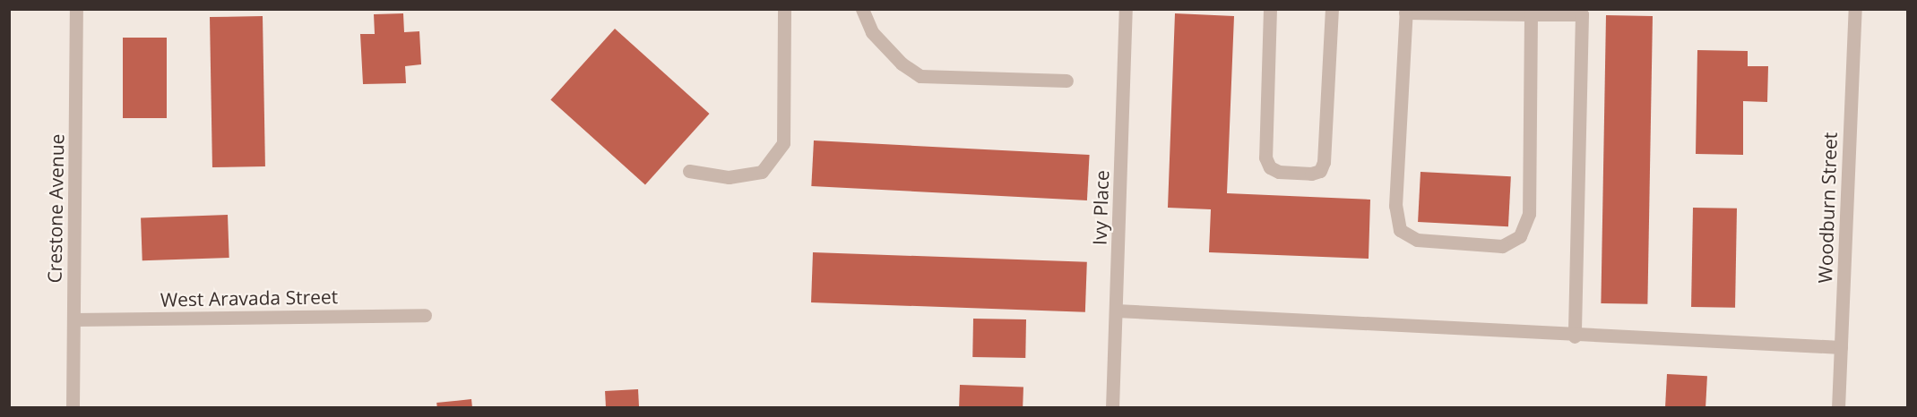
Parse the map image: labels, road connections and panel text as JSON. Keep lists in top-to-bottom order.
{
  "streets": {
    "street": [
      "Ivy Place",
      "Woodburn Street",
      "Crestone Avenue",
      "West Aravada Street"
    ]
  },
  "crossings": [
    ["Crestone Avenue", "West Aravada Street"]
  ]
}
